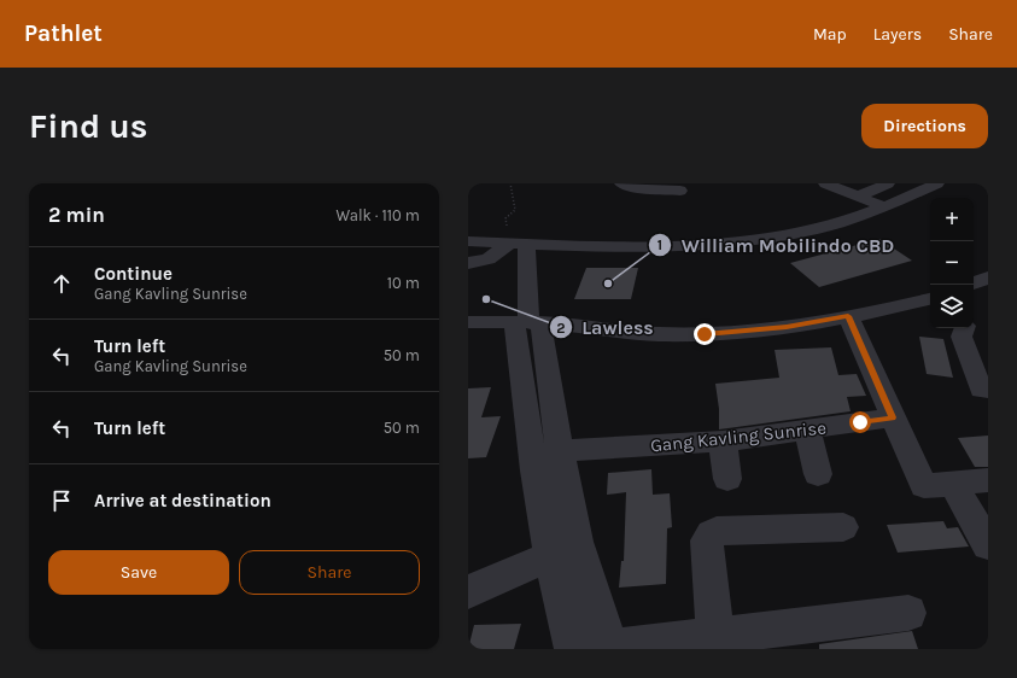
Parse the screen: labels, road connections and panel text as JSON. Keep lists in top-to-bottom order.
{
  "streets": {
    "street": ["Gang Kavling Sunrise"]
  },
  "places": ["William Mobilindo CBD", "Lawless"],
  "page": {
    "header": "Pathlet",
    "nav": ["Map", "Layers", "Share"],
    "buttons": [
      "Directions",
      ["Save", "Share"]
    ],
    "title": "Find us",
    "heading": ["2 min", "Walk · 110 m"],
    "map_buttons": ["+", "−"],
    "list": [
      ["Continue", "Gang Kavling Sunrise", "10 m"],
      ["Turn left", "Gang Kavling Sunrise", "50 m"],
      ["Turn left", "50 m"],
      "Arrive at destination"
    ]
  }
}
